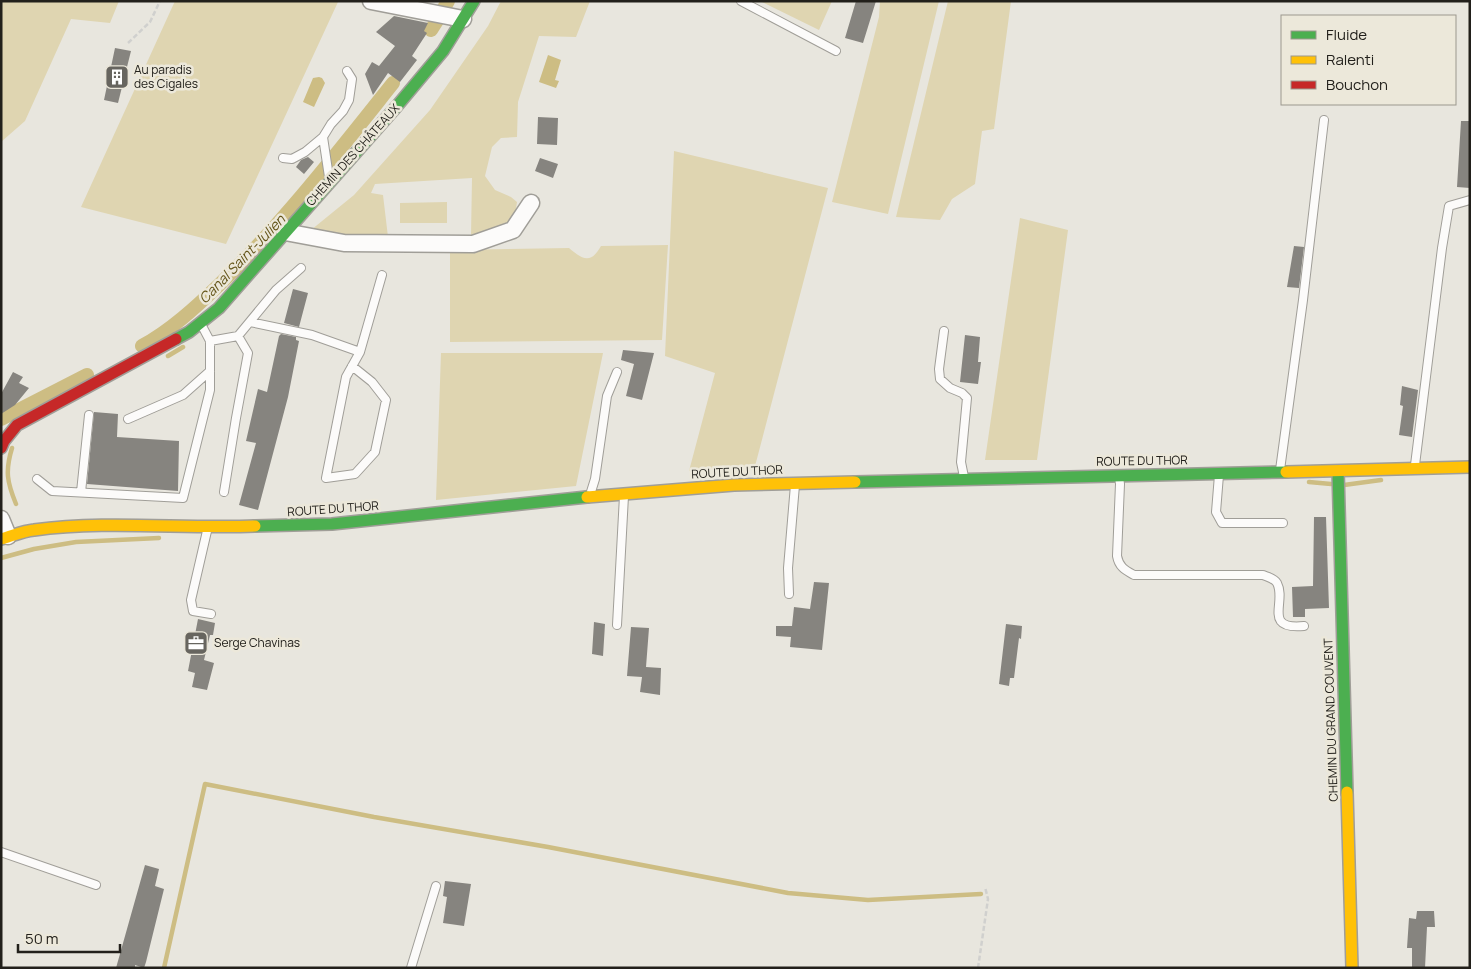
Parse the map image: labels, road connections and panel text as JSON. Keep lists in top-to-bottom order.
{
  "streets": {
    "street": ["CHEMIN DES CHÂTEAUX", "ROUTE DU THOR", "CHEMIN DU GRAND COUVENT"]
  },
  "crossings": [
    ["ROUTE DU THOR", "CHEMIN DU GRAND COUVENT"]
  ],
  "water": ["Canal Saint-Julien"],
  "places": {
    "building": ["Au paradis des Cigales"],
    "office": ["Serge Chavinas"]
  },
  "legend": ["Fluide", "Ralenti", "Bouchon"],
  "scale_bar": "50 m"
}
